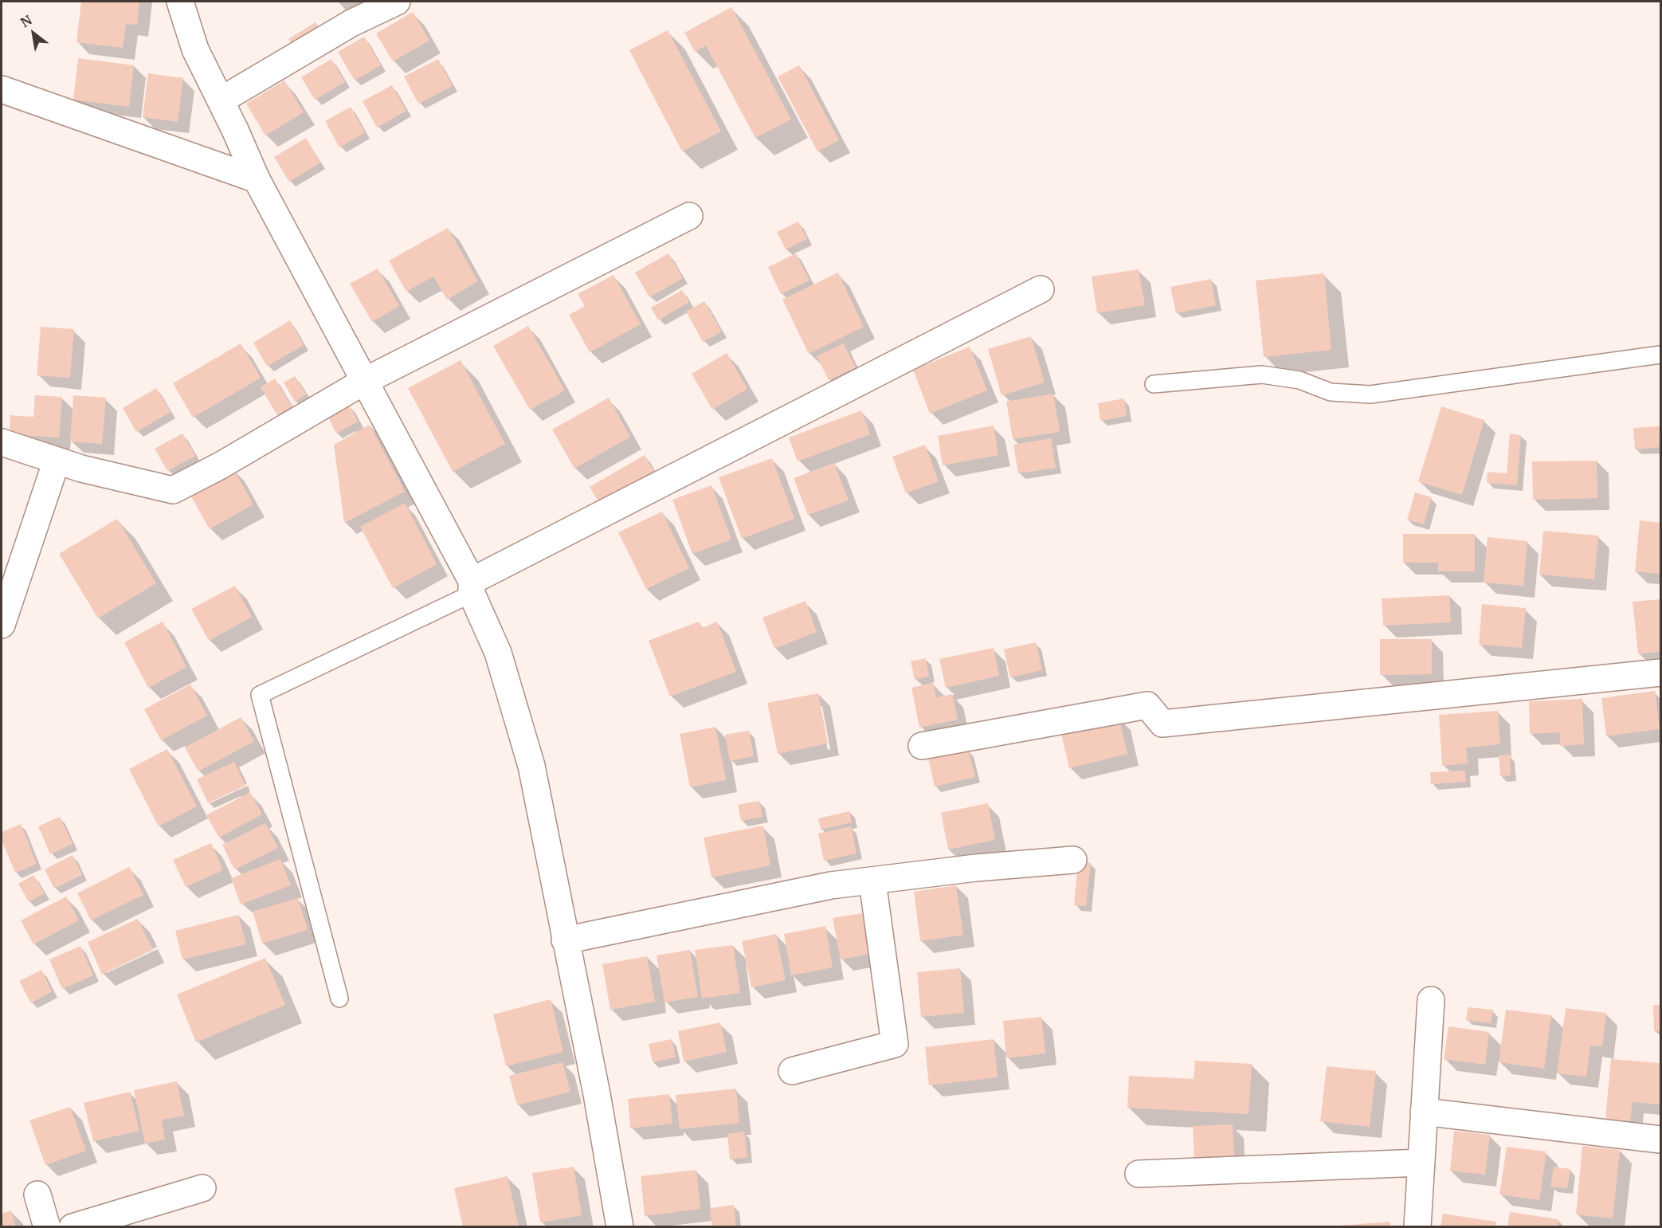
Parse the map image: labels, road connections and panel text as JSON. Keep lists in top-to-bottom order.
{
  "north": "top left"
}
